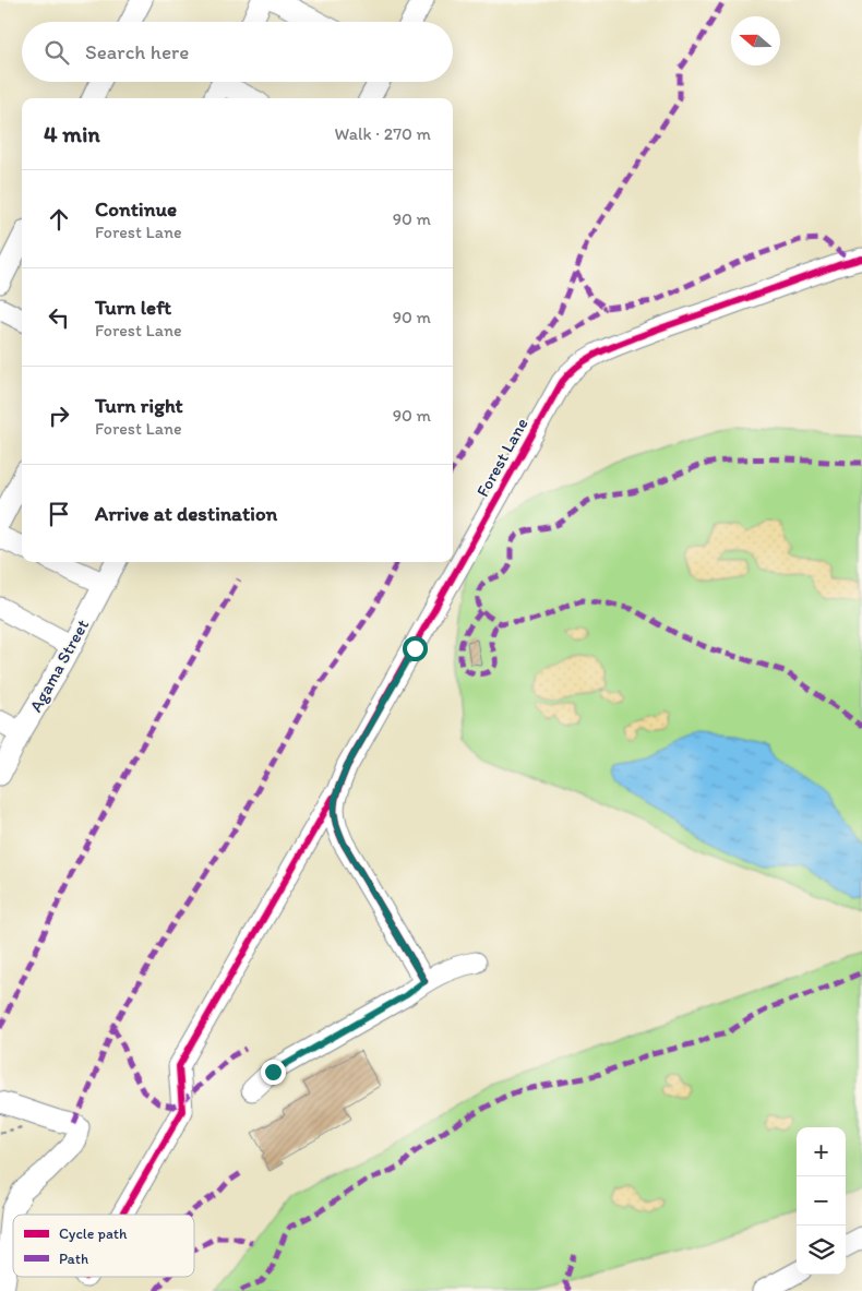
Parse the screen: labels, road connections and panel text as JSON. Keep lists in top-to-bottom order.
{
  "streets": {
    "street": ["Forest Lane", "Agama Street"]
  },
  "legend": ["Cycle path", "Path"],
  "north": "left",
  "page": {
    "search": "Search here",
    "heading": ["4 min", "Walk · 270 m"],
    "list": [
      ["Continue", "Forest Lane", "90 m"],
      ["Turn left", "Forest Lane", "90 m"],
      ["Turn right", "Forest Lane", "90 m"],
      "Arrive at destination"
    ],
    "map_buttons": ["+", "−"]
  }
}
